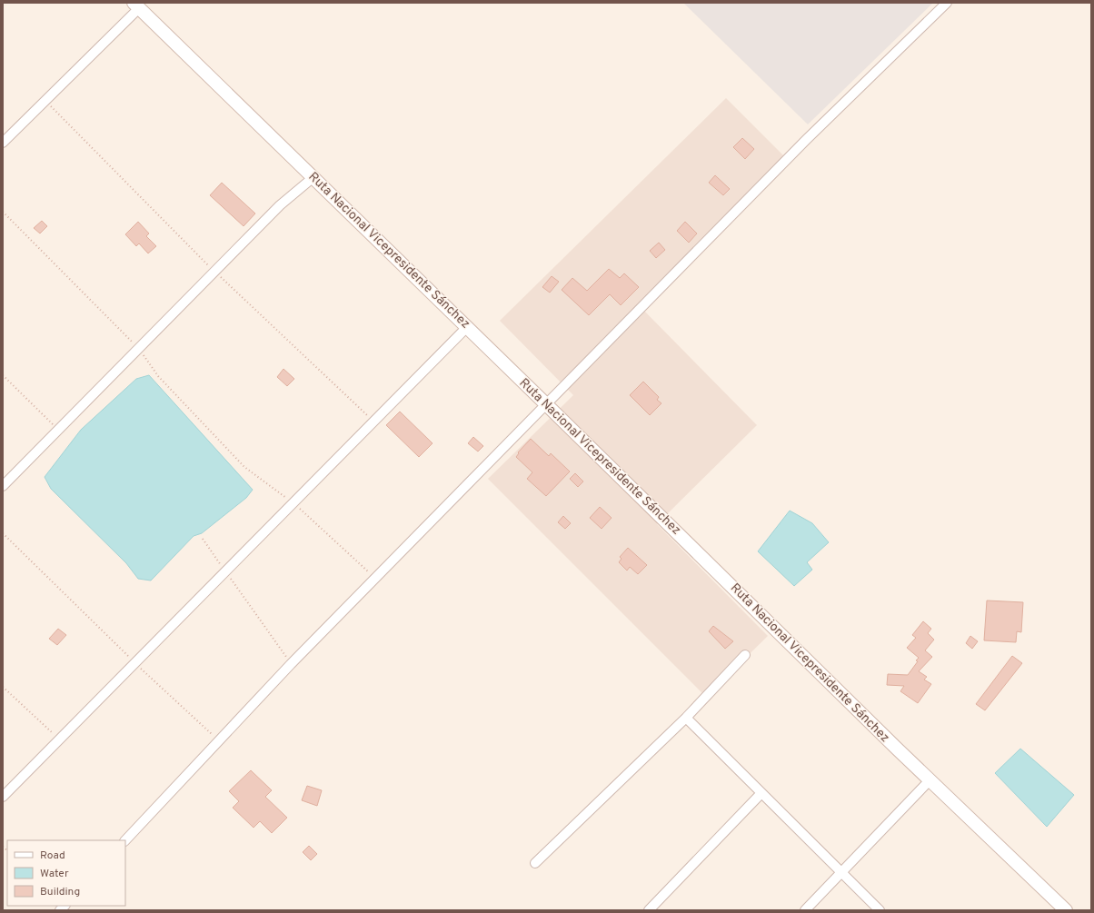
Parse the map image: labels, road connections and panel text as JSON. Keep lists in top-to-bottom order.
{
  "streets": {
    "street": ["Ruta Nacional Vicepresidente Sánchez"]
  },
  "legend": ["Road", "Water", "Building"]
}
